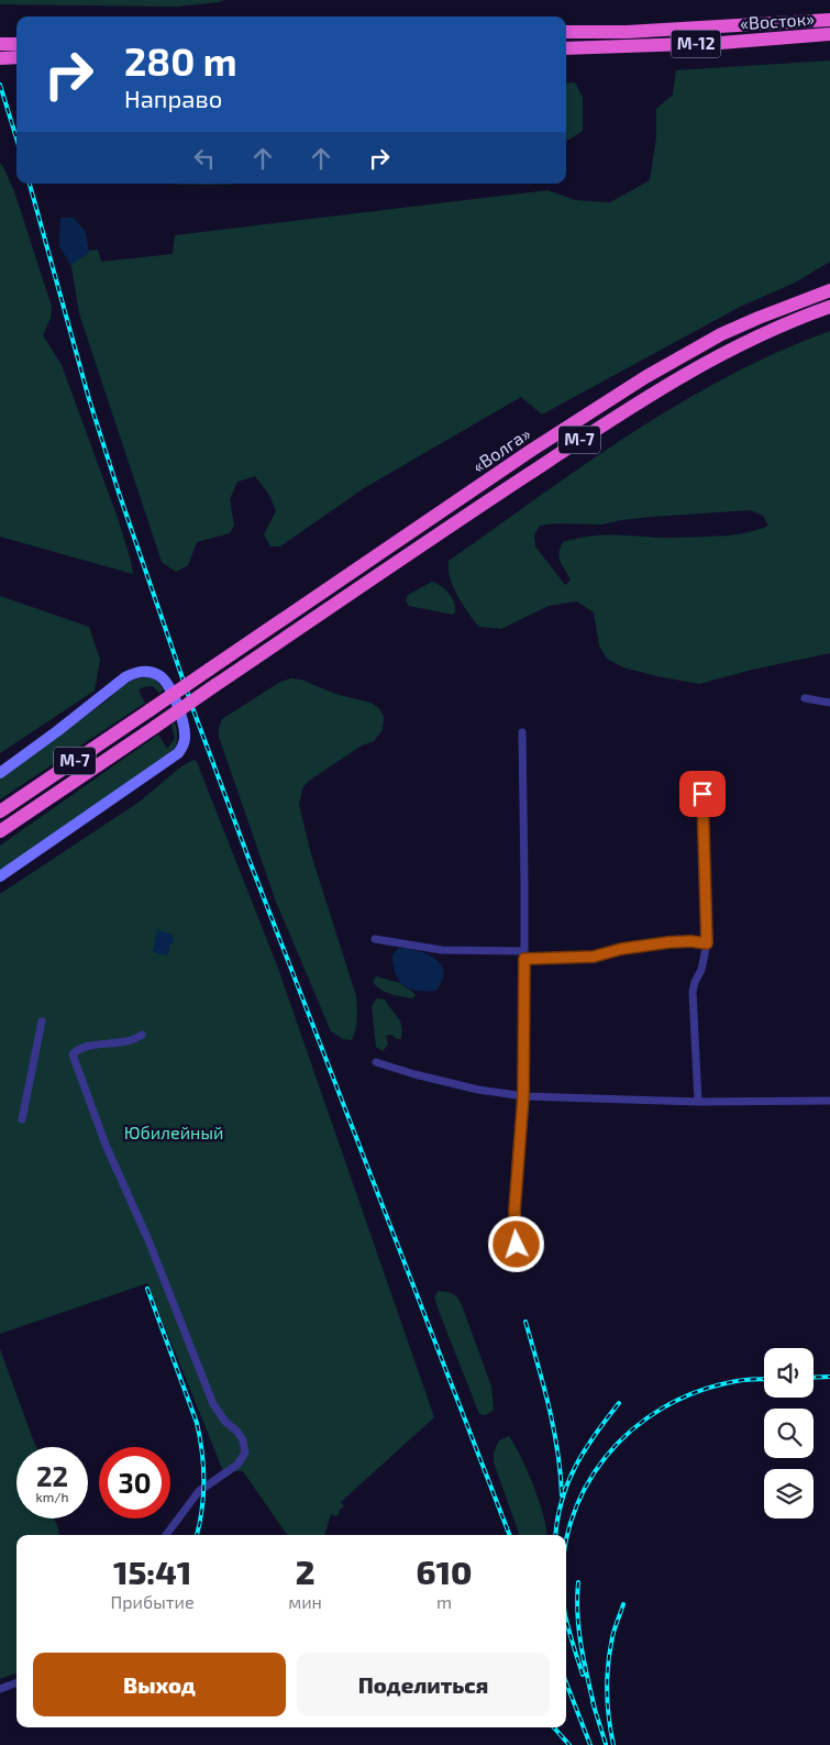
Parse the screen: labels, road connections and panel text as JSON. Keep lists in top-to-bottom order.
{
  "streets": {
    "highway": [
      "«Восток»",
      "М-12",
      "М-7",
      "«Волга»"
    ]
  },
  "parks": ["Юбилейный"],
  "page": {
    "turn": ["280 m", "Направо"],
    "speed": "22 km/h",
    "limit": "30",
    "eta": [
      "15:41",
      "Прибытие",
      "2",
      "мин",
      "610",
      "m"
    ],
    "buttons": ["Выход", "Поделиться"]
  }
}
